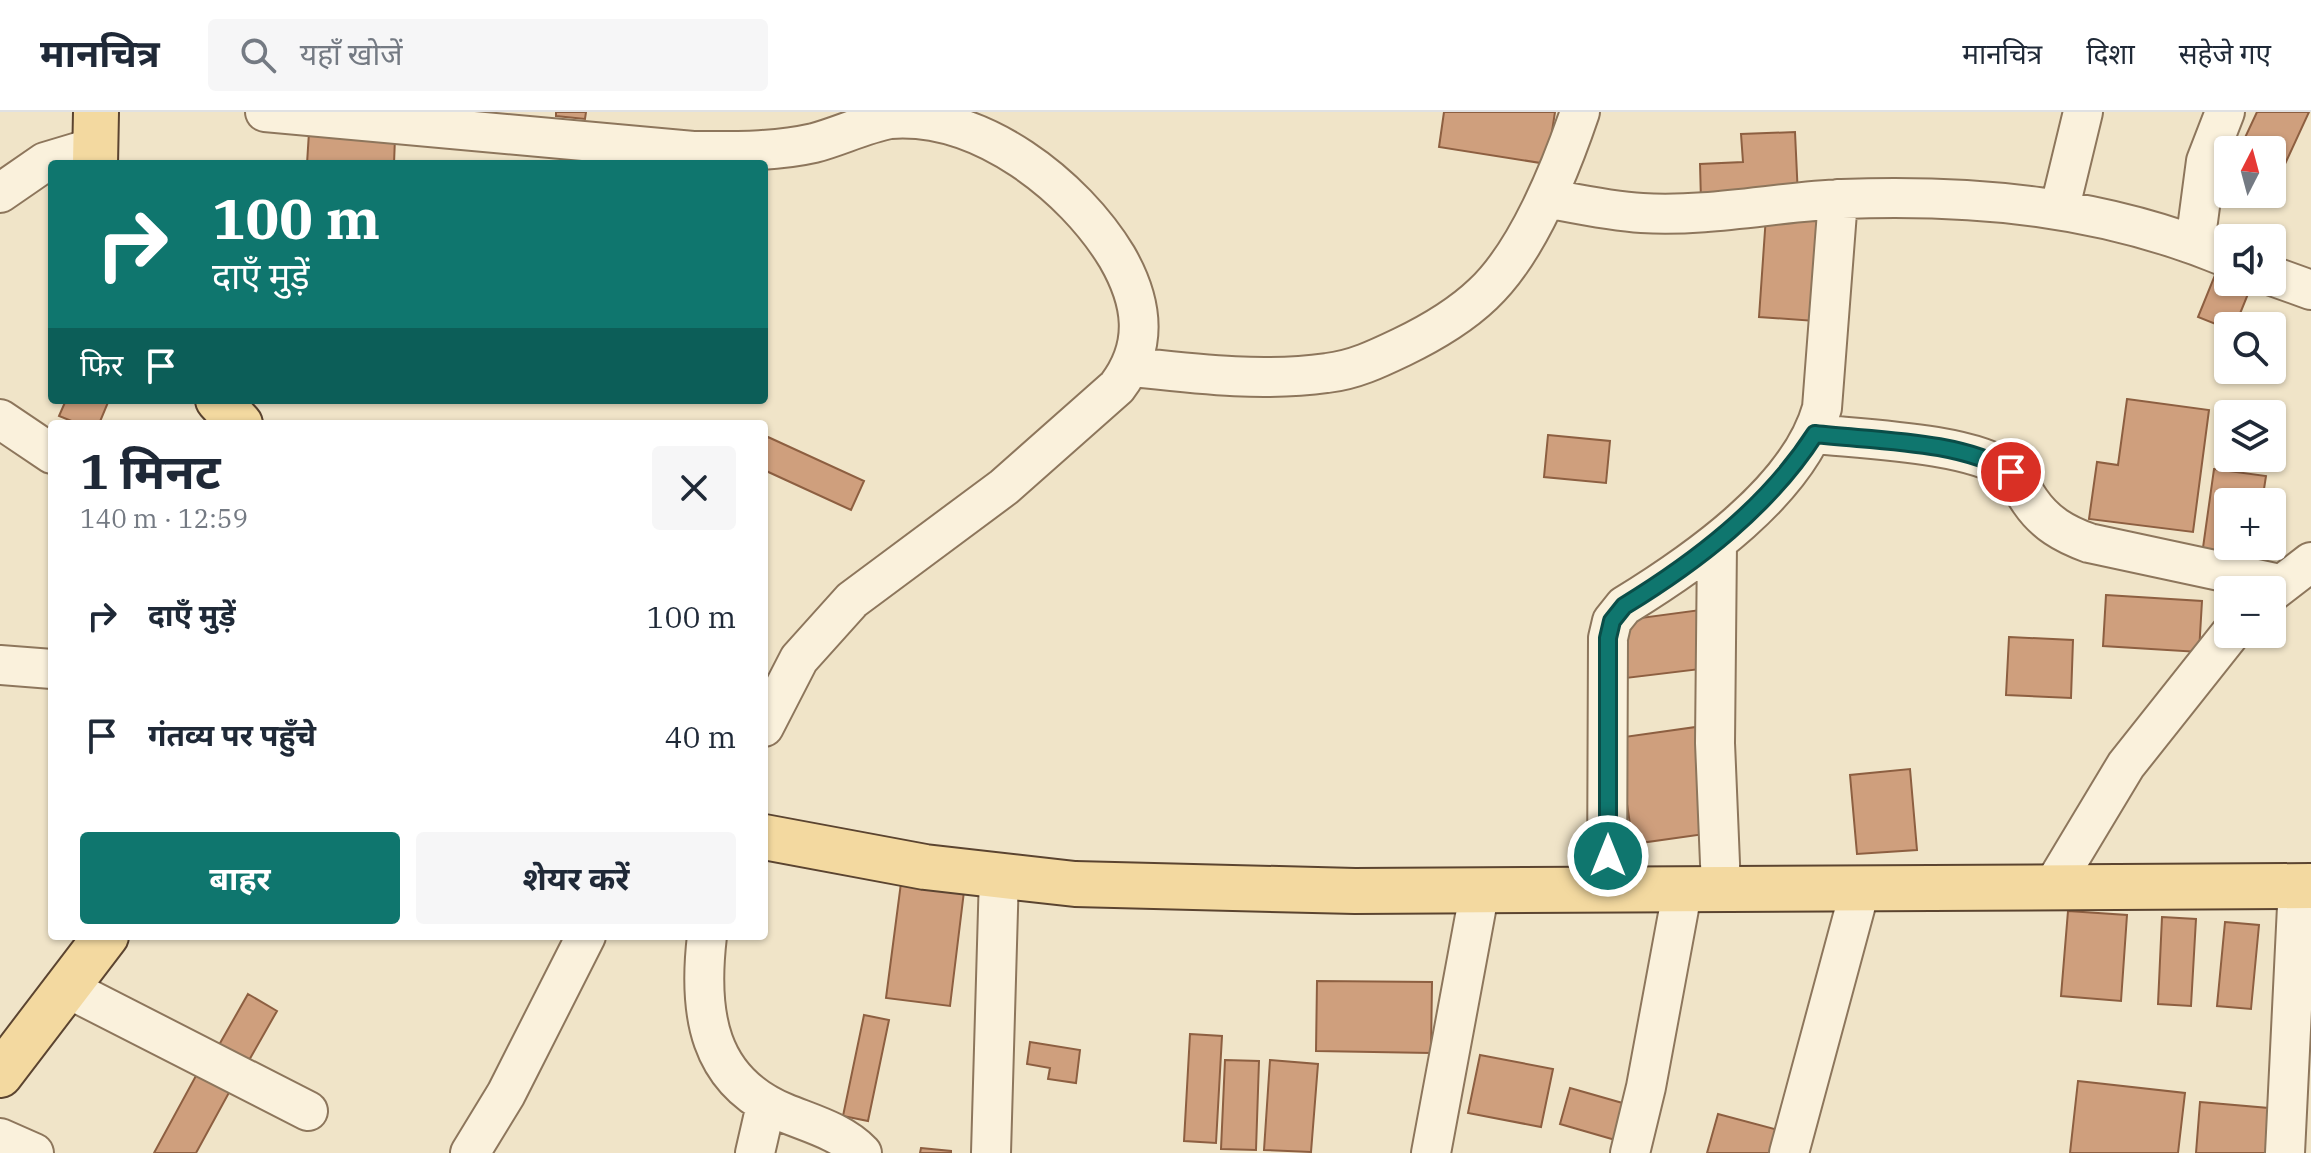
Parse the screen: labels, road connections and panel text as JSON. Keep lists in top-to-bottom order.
{
  "north": "top",
  "page": {
    "header": "मानचित्र",
    "search": "यहाँ खोजें",
    "nav": ["मानचित्र", "दिशा", "सहेजे गए"],
    "map_buttons": ["+", "−"],
    "turn": ["100 m", "दाएँ मुड़ें"],
    "then": "फिर",
    "heading": ["1 मिनट", "140 m · 12:59"],
    "list": [
      {
        "name": "दाएँ मुड़ें",
        "value": "100 m"
      },
      {
        "name": "गंतव्य पर पहुँचे",
        "value": "40 m"
      }
    ],
    "buttons": ["बाहर", "शेयर करें"]
  }
}
